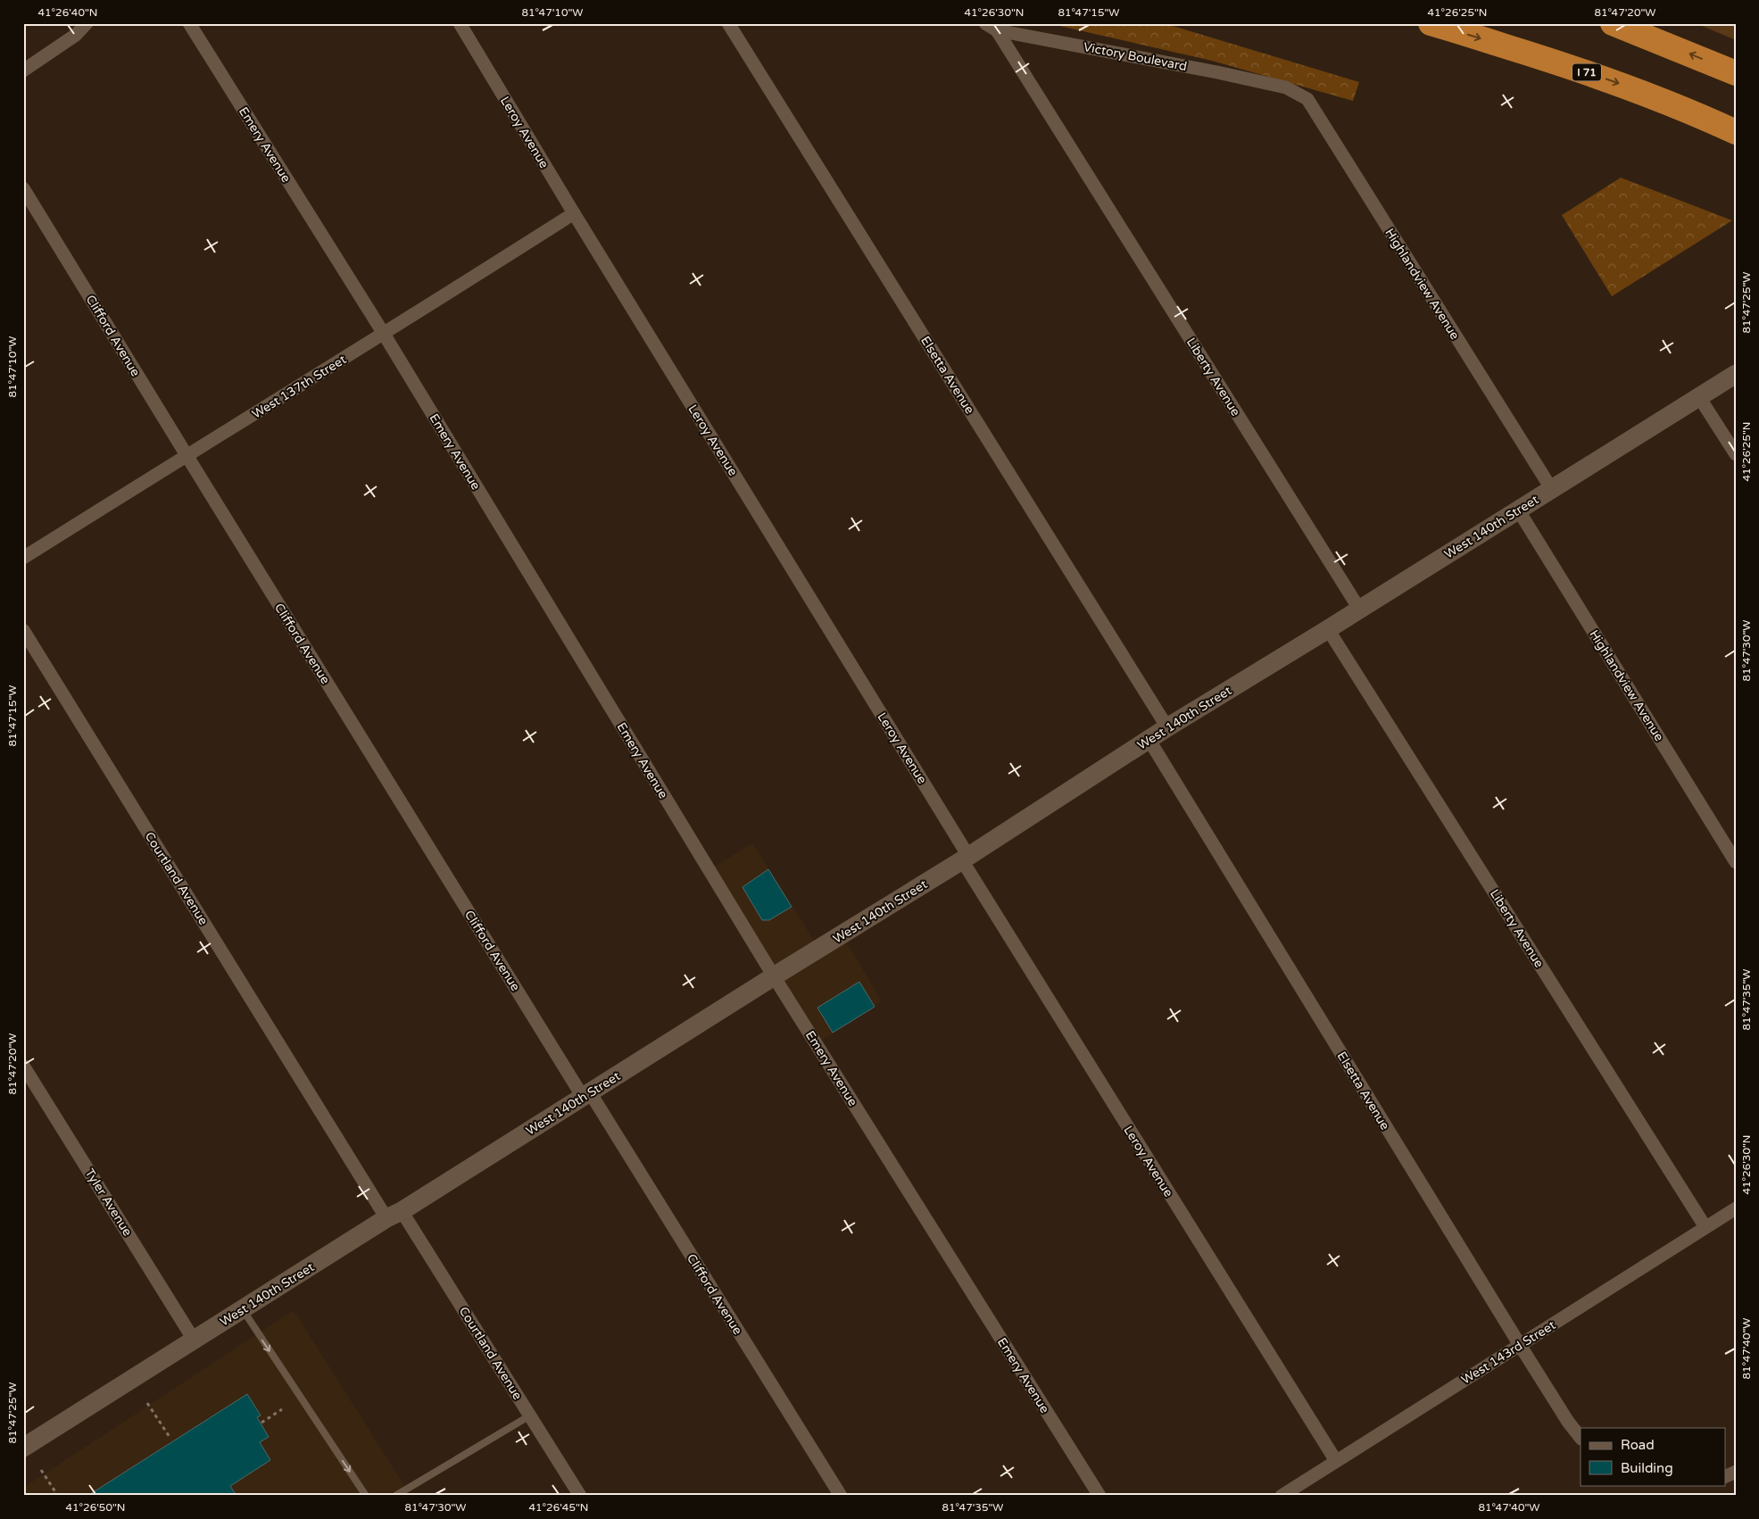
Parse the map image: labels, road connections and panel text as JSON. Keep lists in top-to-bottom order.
{
  "streets": {
    "highway": ["I 71"],
    "street": [
      "Victory Boulevard",
      "Leroy Avenue",
      "Emery Avenue",
      "Highlandview Avenue",
      "Clifford Avenue",
      "Elsetta Avenue",
      "Liberty Avenue",
      "West 137th Street",
      "West 140th Street",
      "Courtland Avenue",
      "Tyler Avenue",
      "West 143rd Street"
    ]
  },
  "crossings": [
    ["Victory Boulevard", "Highlandview Avenue"],
    ["Victory Boulevard", "Liberty Avenue"],
    ["Leroy Avenue", "West 137th Street"],
    ["Leroy Avenue", "West 140th Street"],
    ["Leroy Avenue", "West 143rd Street"],
    ["Emery Avenue", "West 137th Street"],
    ["Emery Avenue", "West 140th Street"],
    ["Highlandview Avenue", "West 140th Street"],
    ["Clifford Avenue", "West 137th Street"],
    ["Clifford Avenue", "West 140th Street"],
    ["Elsetta Avenue", "West 140th Street"],
    ["Elsetta Avenue", "West 143rd Street"],
    ["Liberty Avenue", "West 140th Street"],
    ["Liberty Avenue", "West 143rd Street"],
    ["West 140th Street", "Courtland Avenue"],
    ["West 140th Street", "Tyler Avenue"]
  ],
  "legend": ["Road", "Building"],
  "coordinates": [
    "41°26'40\"N",
    "81°47'10\"W",
    "41°26'30\"N",
    "81°47'15\"W",
    "41°26'25\"N",
    "81°47'20\"W",
    "81°47'25\"W",
    "81°47'30\"W",
    "81°47'35\"W",
    "81°47'40\"W",
    "41°26'50\"N",
    "41°26'45\"N"
  ]
}
